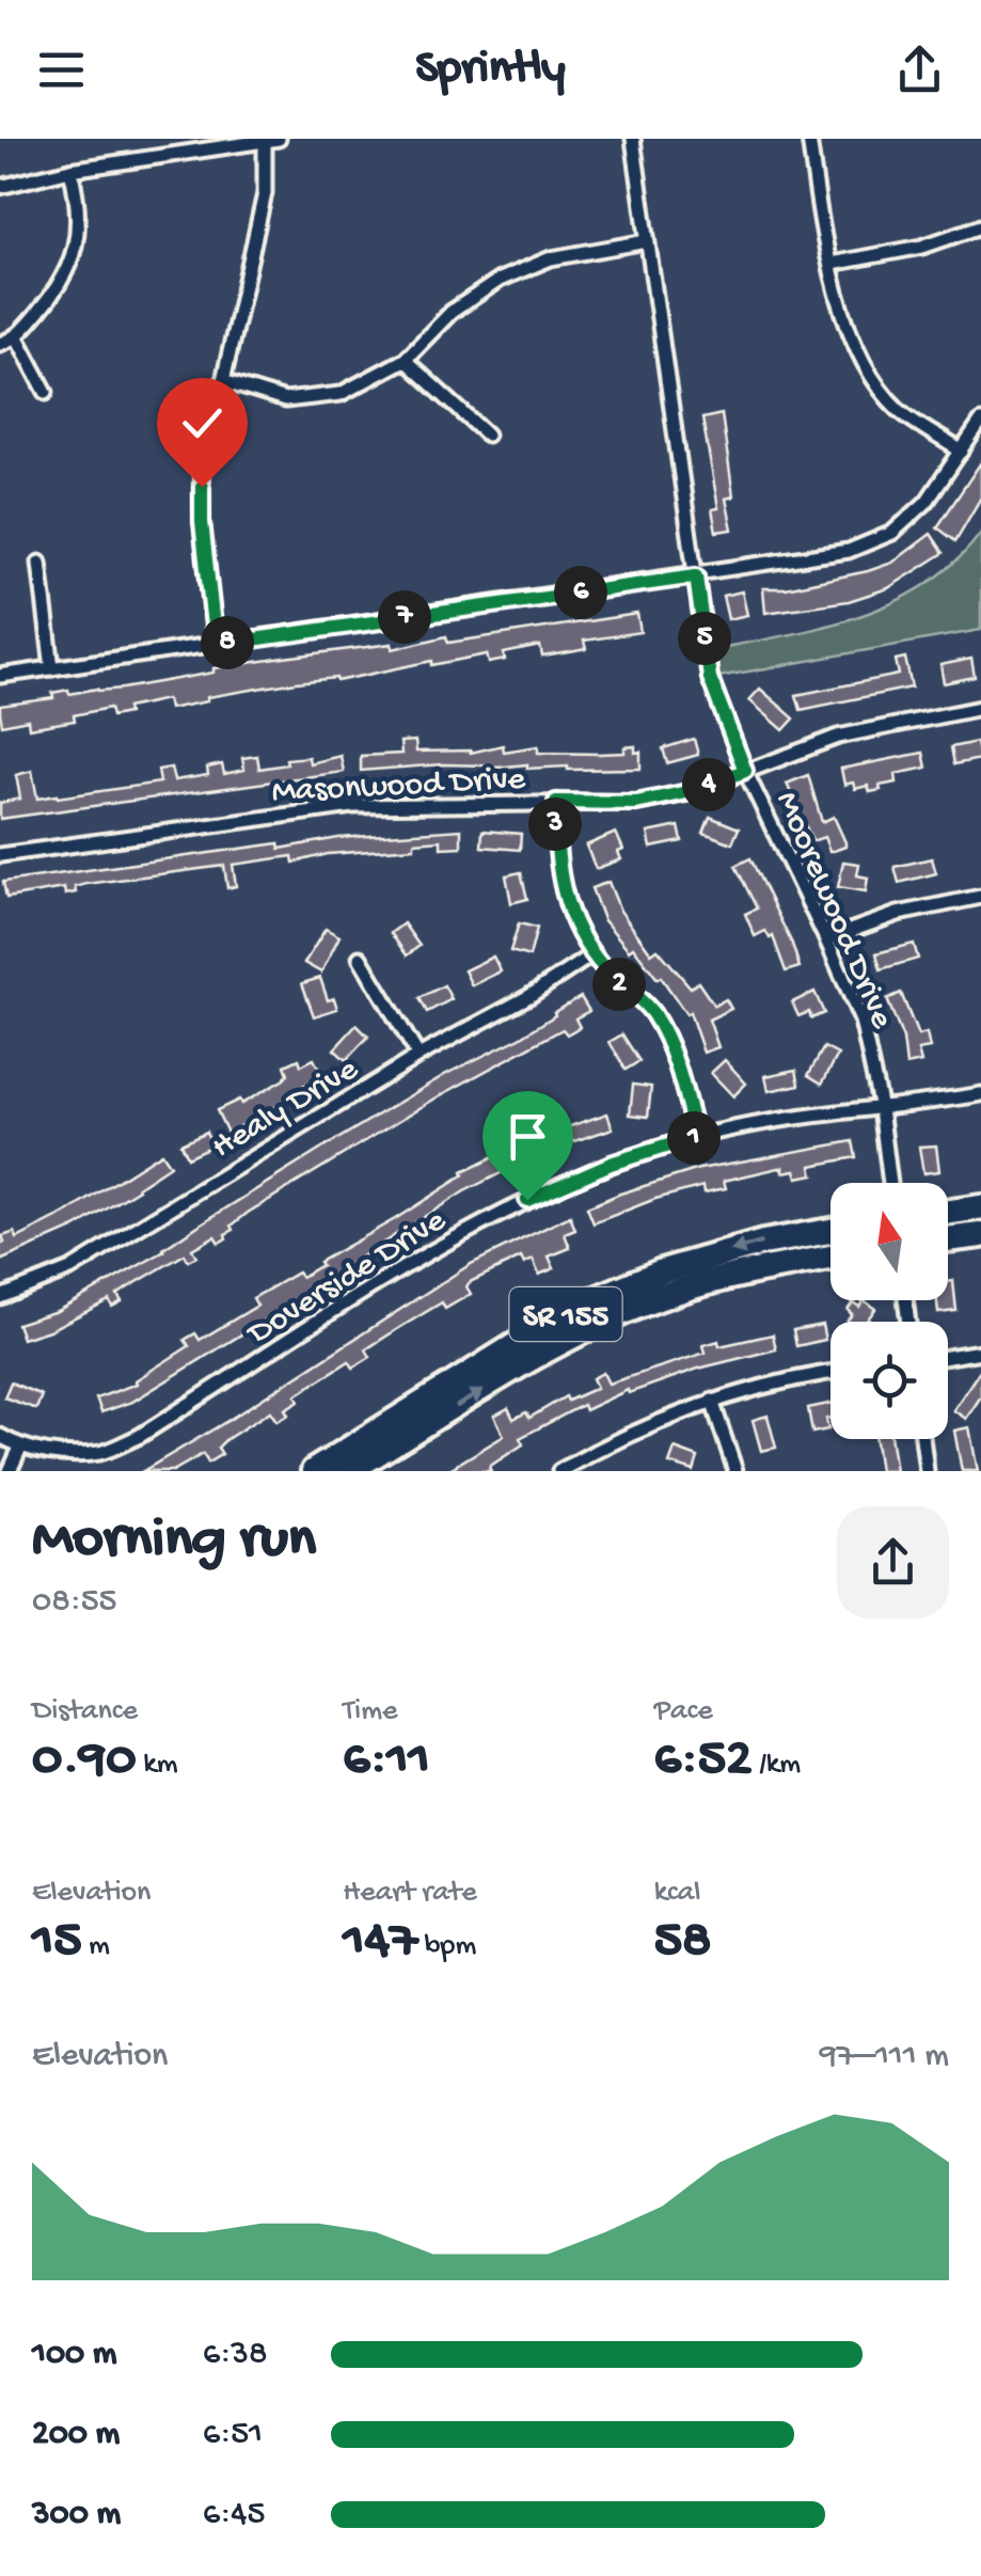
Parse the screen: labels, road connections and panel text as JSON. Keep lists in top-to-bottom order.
{
  "streets": {
    "highway": ["SR 155"],
    "street": [
      "Masonwood Drive",
      "Moorewood Drive",
      "Healy Drive",
      "Doverside Drive"
    ]
  },
  "crossings": [
    ["Masonwood Drive", "Moorewood Drive"],
    ["Moorewood Drive", "Doverside Drive"]
  ],
  "north": "top",
  "page": {
    "header": "Sprintly",
    "pins": [
      "6",
      "7",
      "5",
      "8",
      "4",
      "3",
      "2",
      "1"
    ],
    "heading": ["Morning run", "08:55"],
    "stats": [
      ["Distance", "0.90 km"],
      ["Time", "6:11"],
      ["Pace", "6:52 /km"],
      ["Elevation", "15 m"],
      ["Heart rate", "147 bpm"],
      ["kcal", "58"]
    ],
    "chart": ["Elevation", "97–111 m"],
    "list": [
      {
        "name": "100 m",
        "note": "6:38"
      },
      {
        "name": "200 m",
        "note": "6:51"
      },
      {
        "name": "300 m",
        "note": "6:45"
      }
    ]
  }
}
